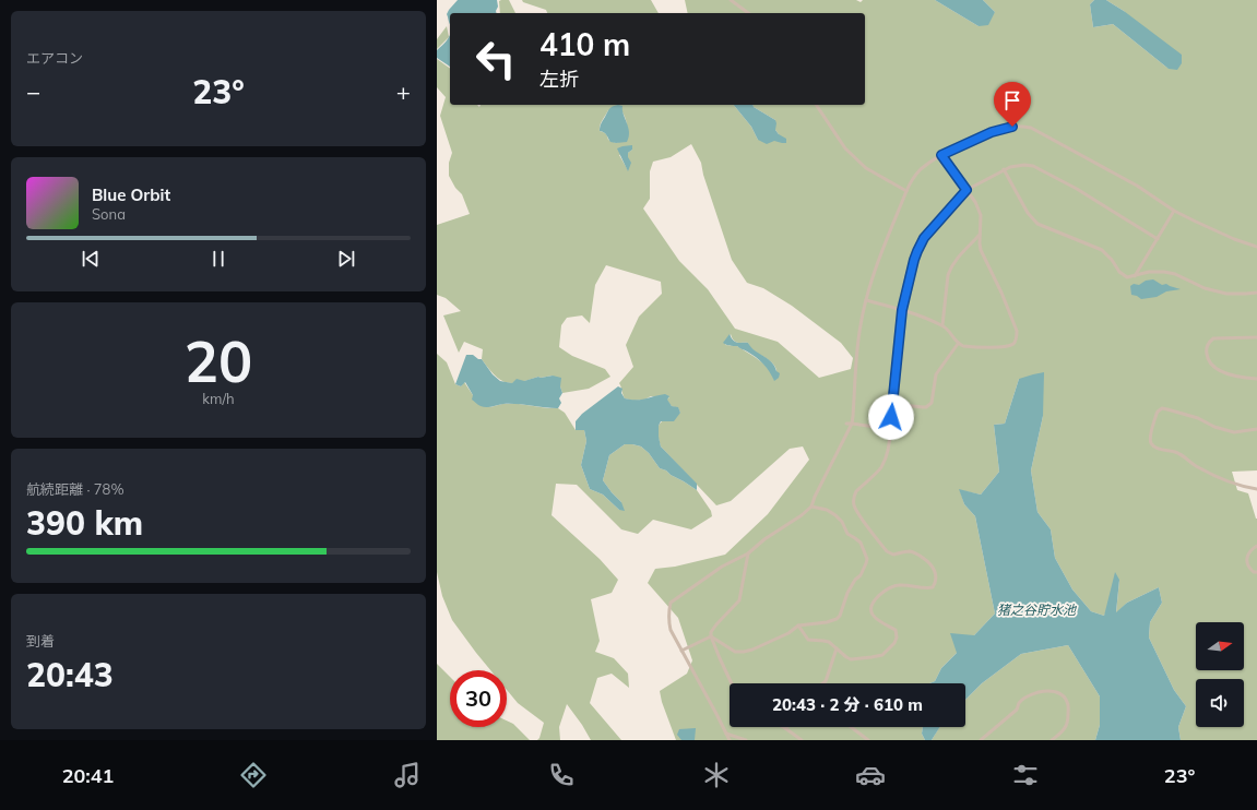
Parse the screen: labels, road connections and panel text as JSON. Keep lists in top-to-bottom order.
{
  "water": ["猪之谷貯水池"],
  "north": "right",
  "page": {
    "tile": [
      "エアコン",
      ["20", "km/h"],
      ["航続距離 · 78%", "390 km"],
      ["到着", "20:43"]
    ],
    "turn": ["410 m", "左折"],
    "heat": ["−", "23°", "+"],
    "song": ["Blue Orbit", "Sona"],
    "limit": "30",
    "trip": "20:43 · 2 分 · 610 m",
    "tabs": ["20:41", "23°"]
  }
}
